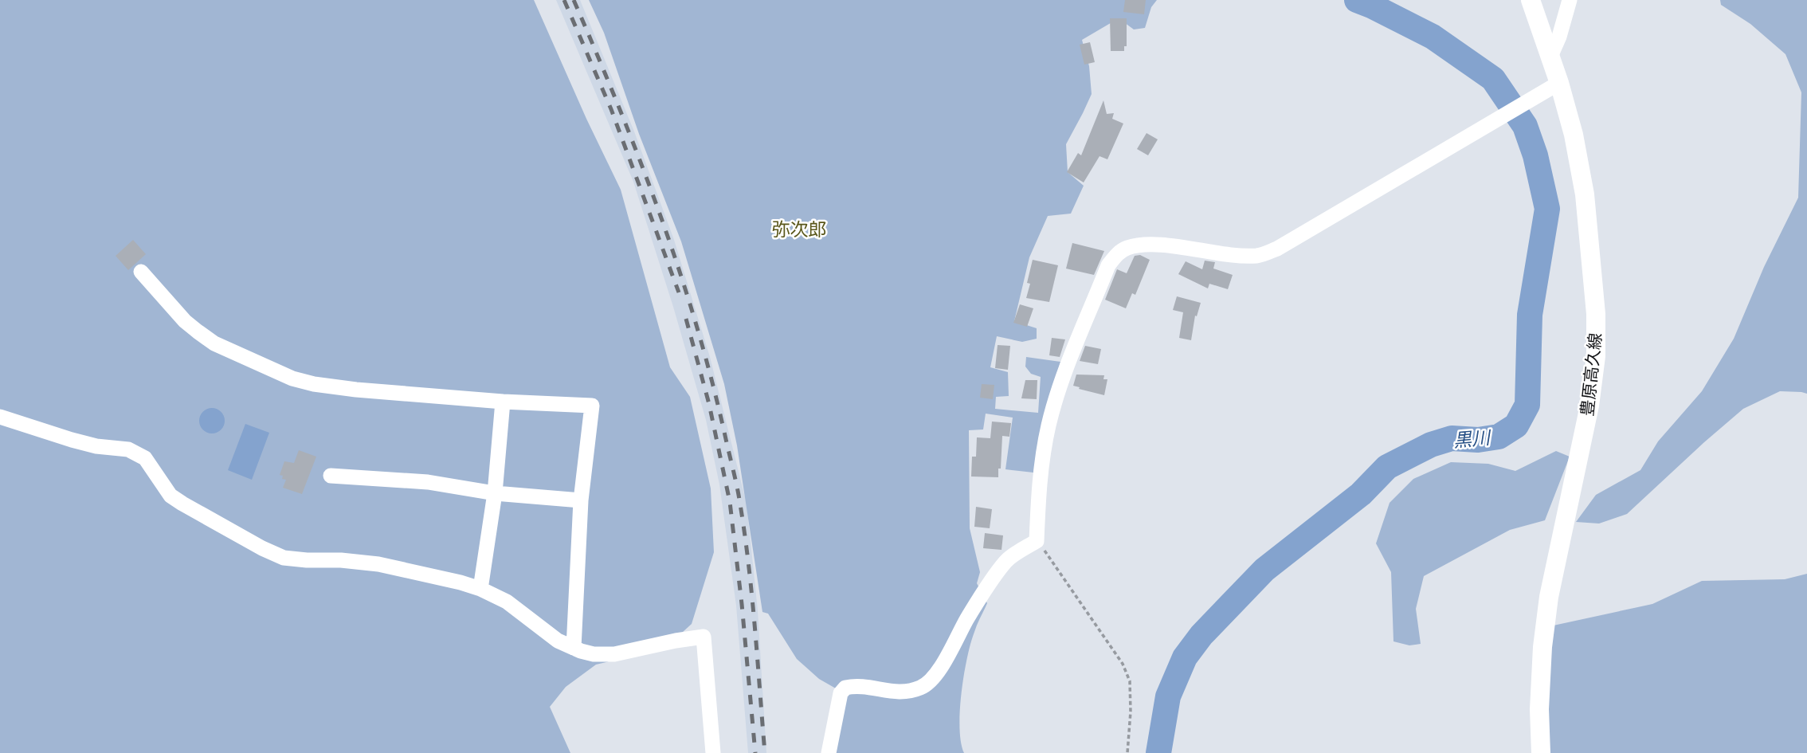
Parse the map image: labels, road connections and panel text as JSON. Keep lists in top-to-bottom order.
{
  "streets": {
    "main road": ["豊原高久線"]
  },
  "districts": ["弥次郎"],
  "water": ["黒川"]
}
